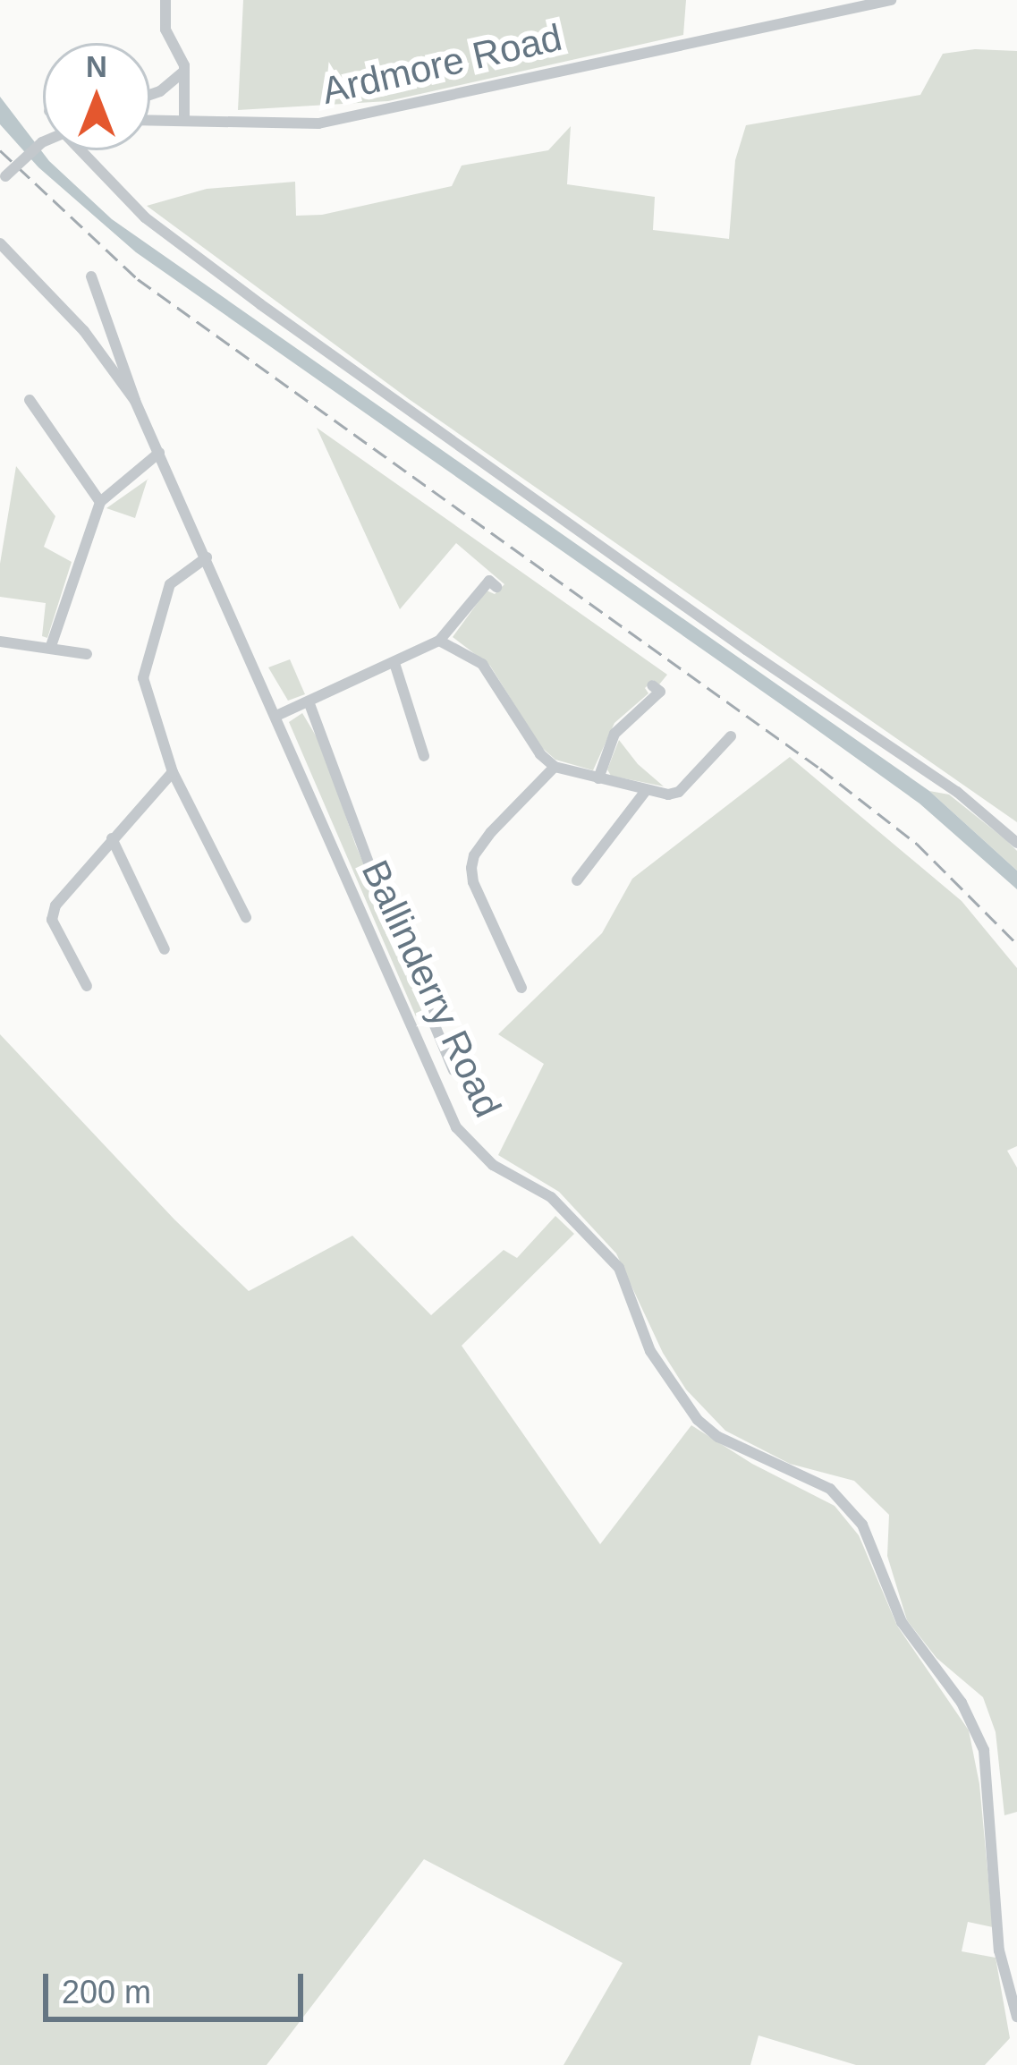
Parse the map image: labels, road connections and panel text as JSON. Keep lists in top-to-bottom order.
{
  "streets": {
    "street": ["Ardmore Road", "Ballinderry Road"]
  },
  "scale_bar": "200 m",
  "north": "top"
}
